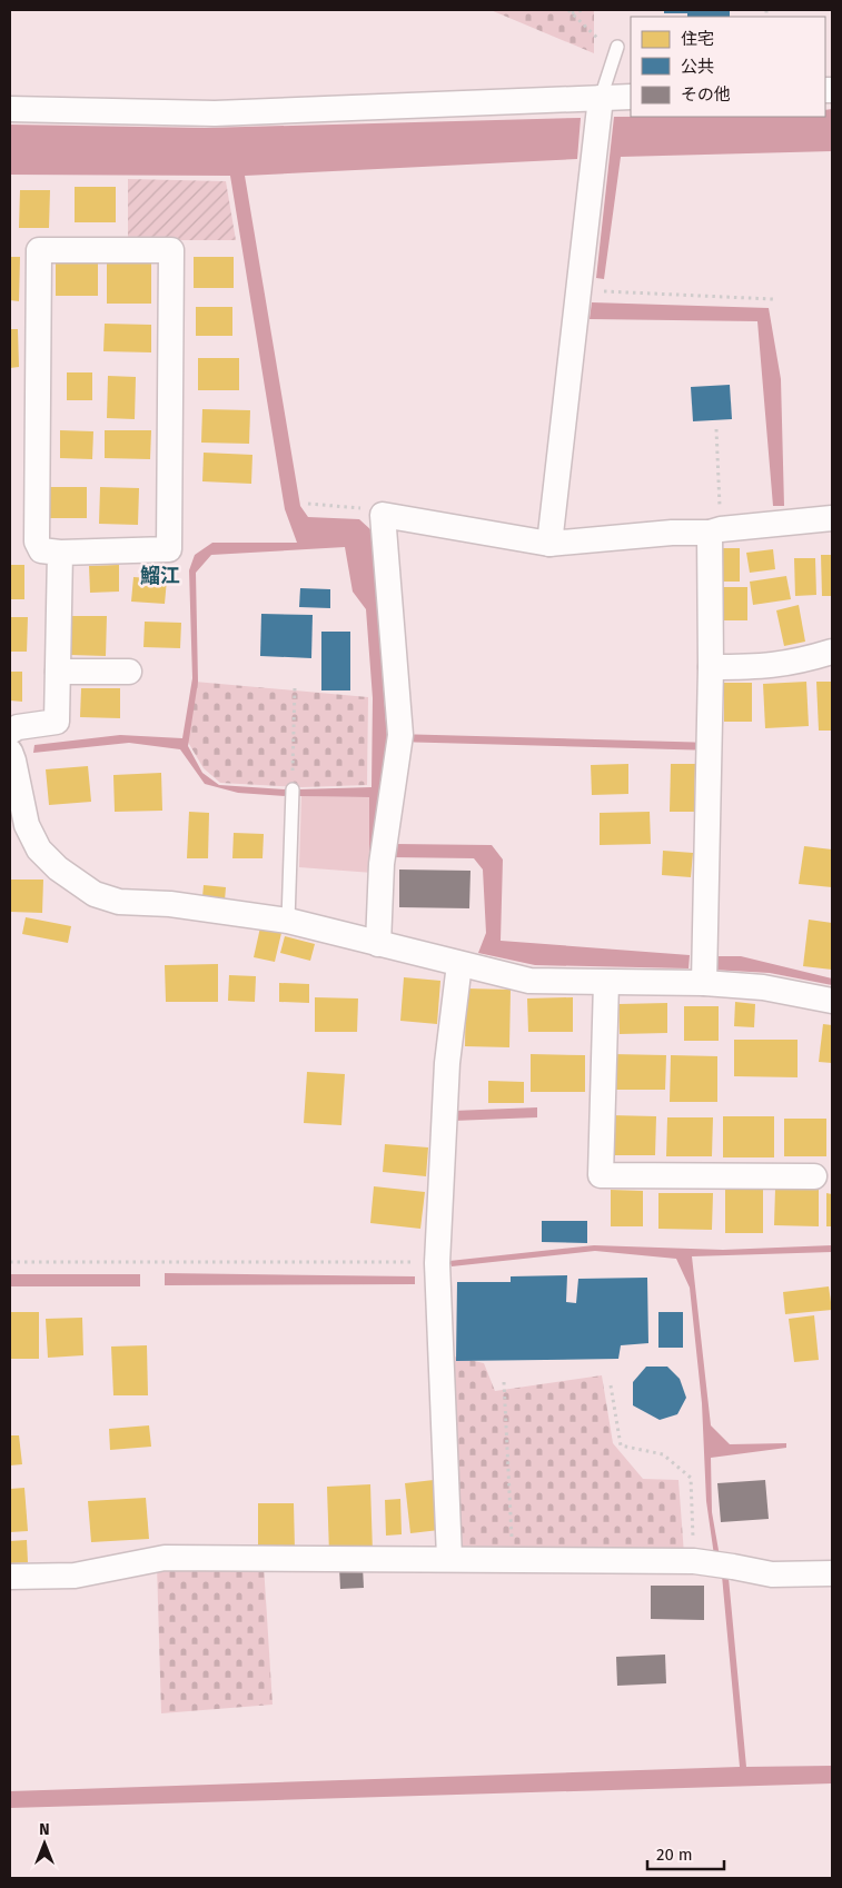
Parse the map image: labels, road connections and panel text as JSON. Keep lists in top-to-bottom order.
{
  "districts": ["鰡江"],
  "legend": ["住宅", "公共", "その他"],
  "scale_bar": "20 m",
  "north": "top"
}
